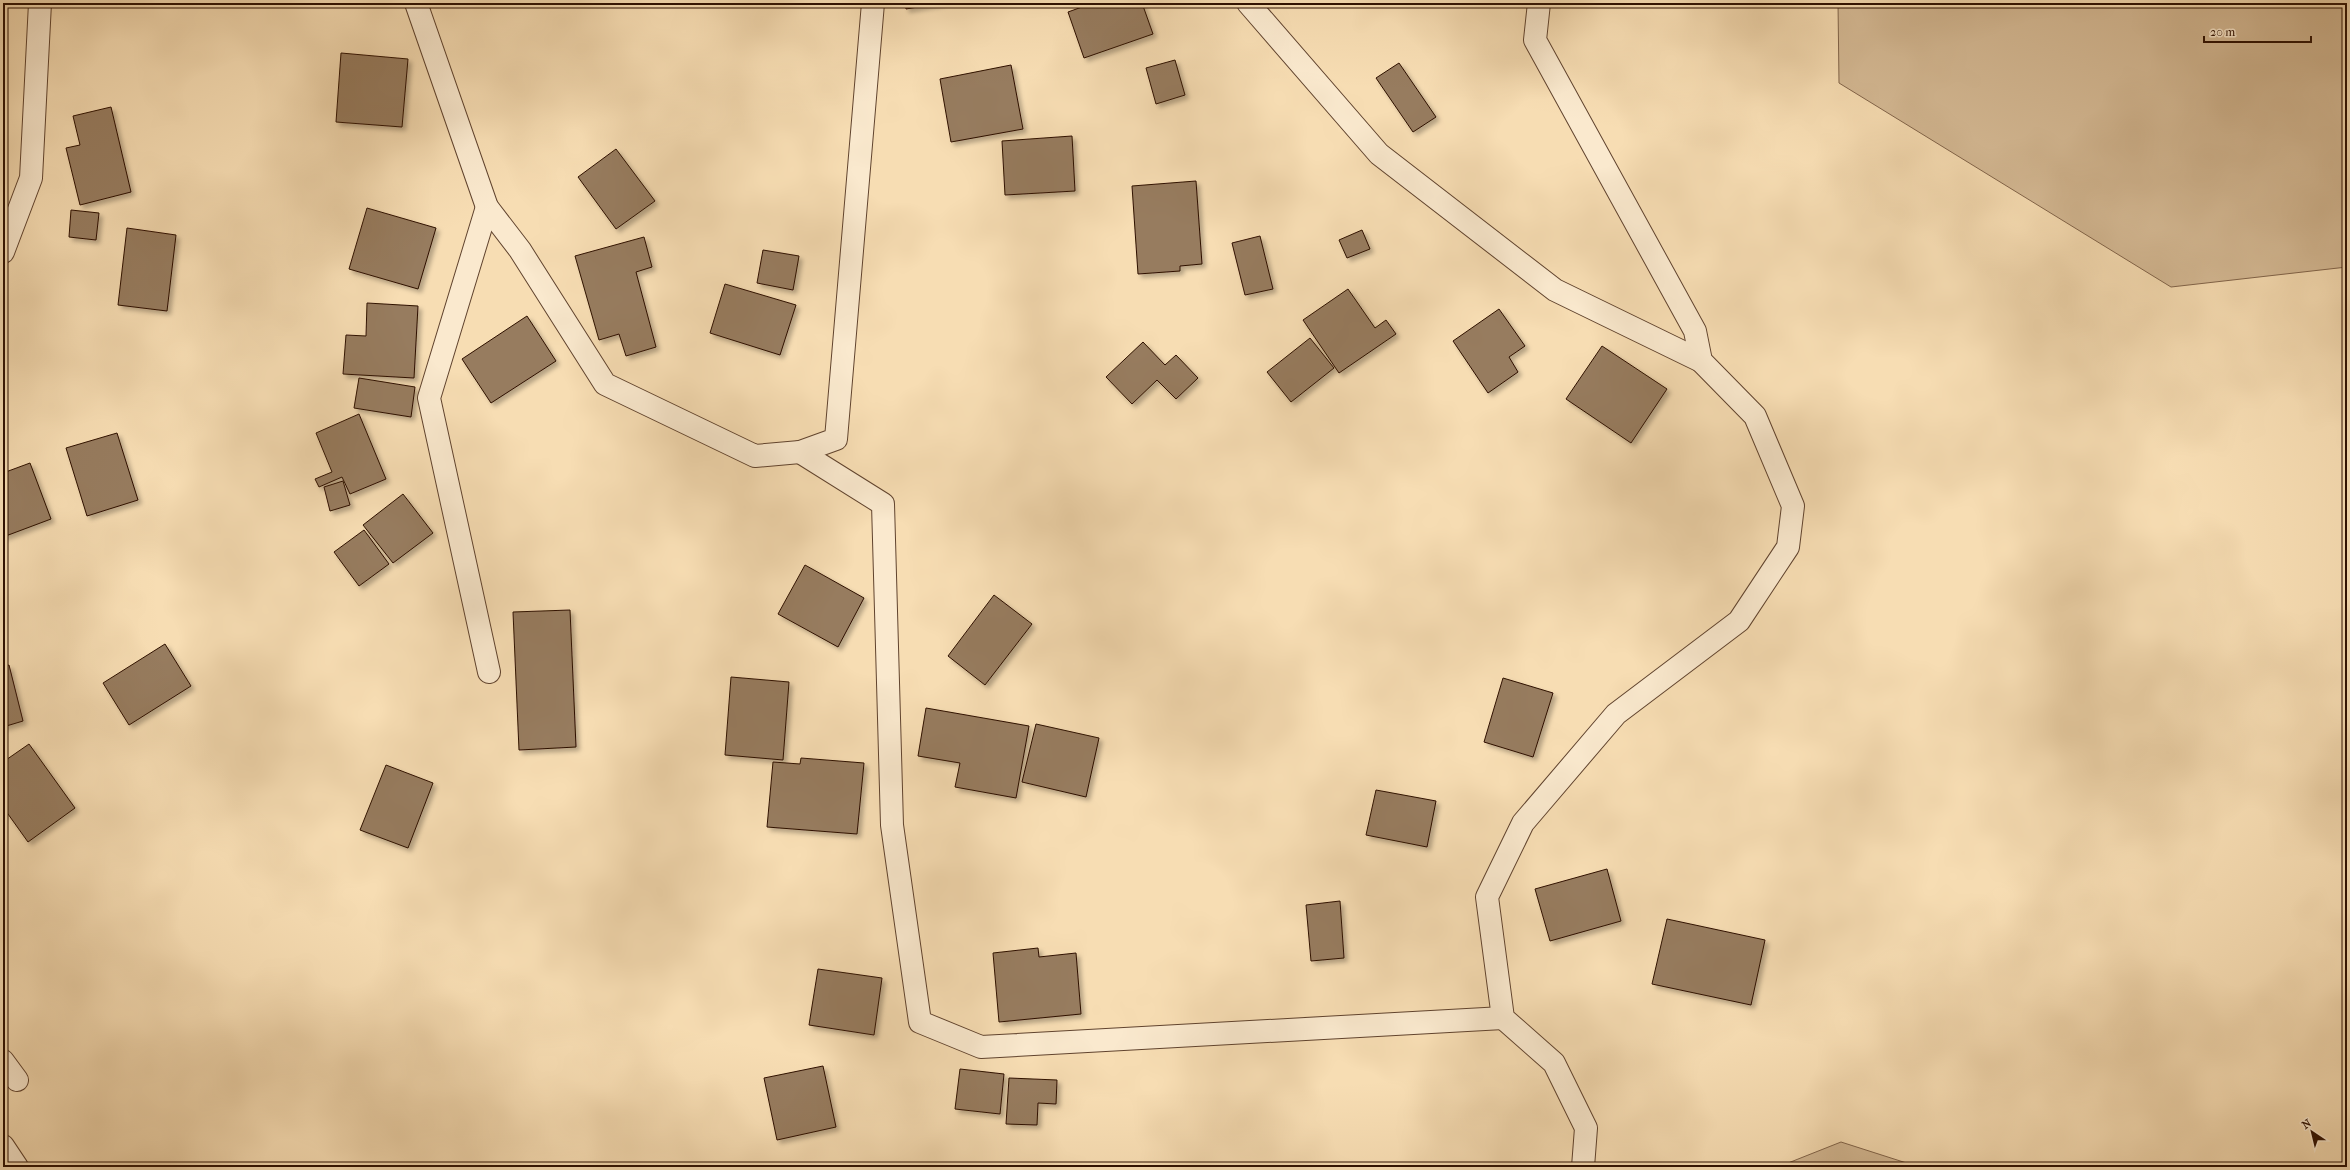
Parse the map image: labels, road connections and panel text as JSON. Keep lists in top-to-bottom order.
{
  "scale_bar": "20 m",
  "north": "top left"
}
